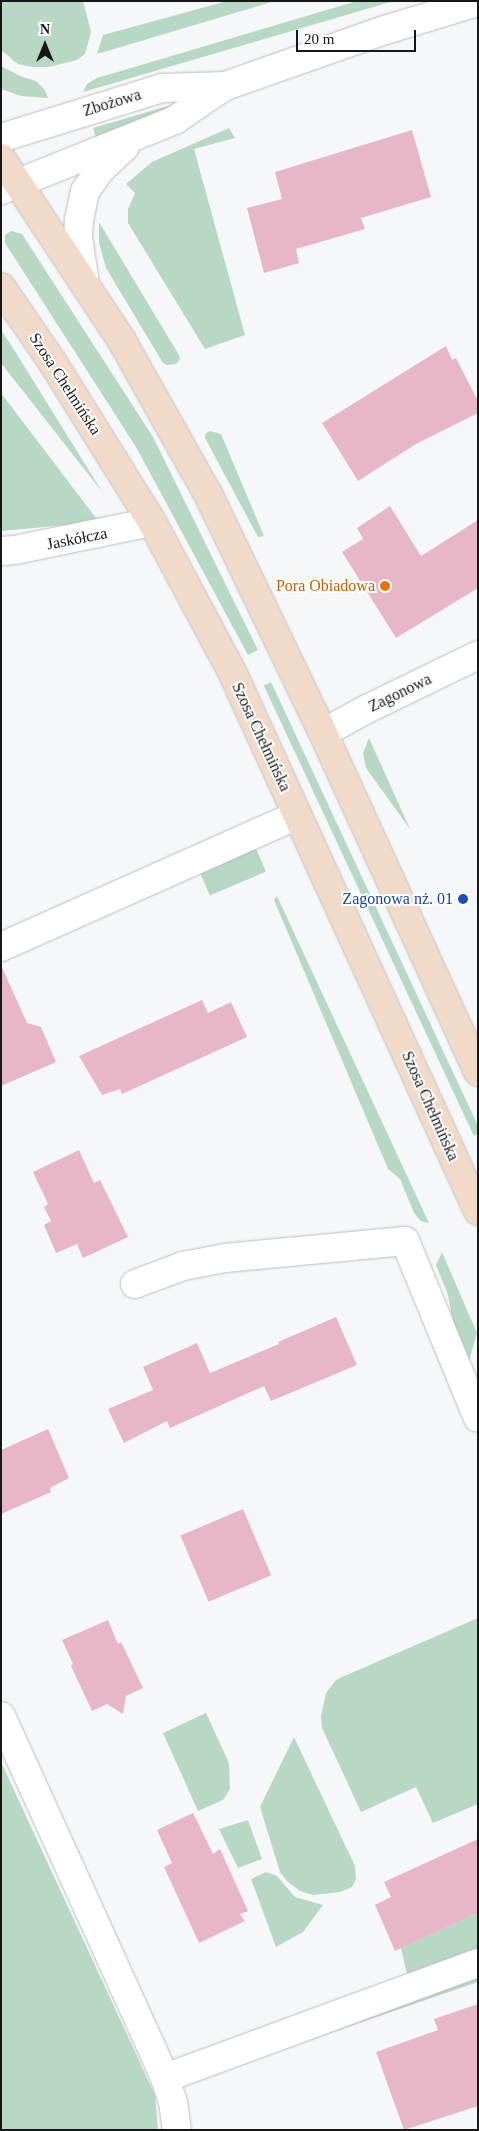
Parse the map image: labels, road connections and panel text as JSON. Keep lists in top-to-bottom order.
{
  "streets": {
    "main road": ["Szosa Chełmińska"],
    "street": ["Zbożowa", "Jaskółcza", "Zagonowa"]
  },
  "crossings": [
    ["Szosa Chełmińska", "Jaskółcza"]
  ],
  "places": ["Pora Obiadowa", "Zagonowa nż. 01"],
  "scale_bar": "20 m",
  "north": "top"
}
